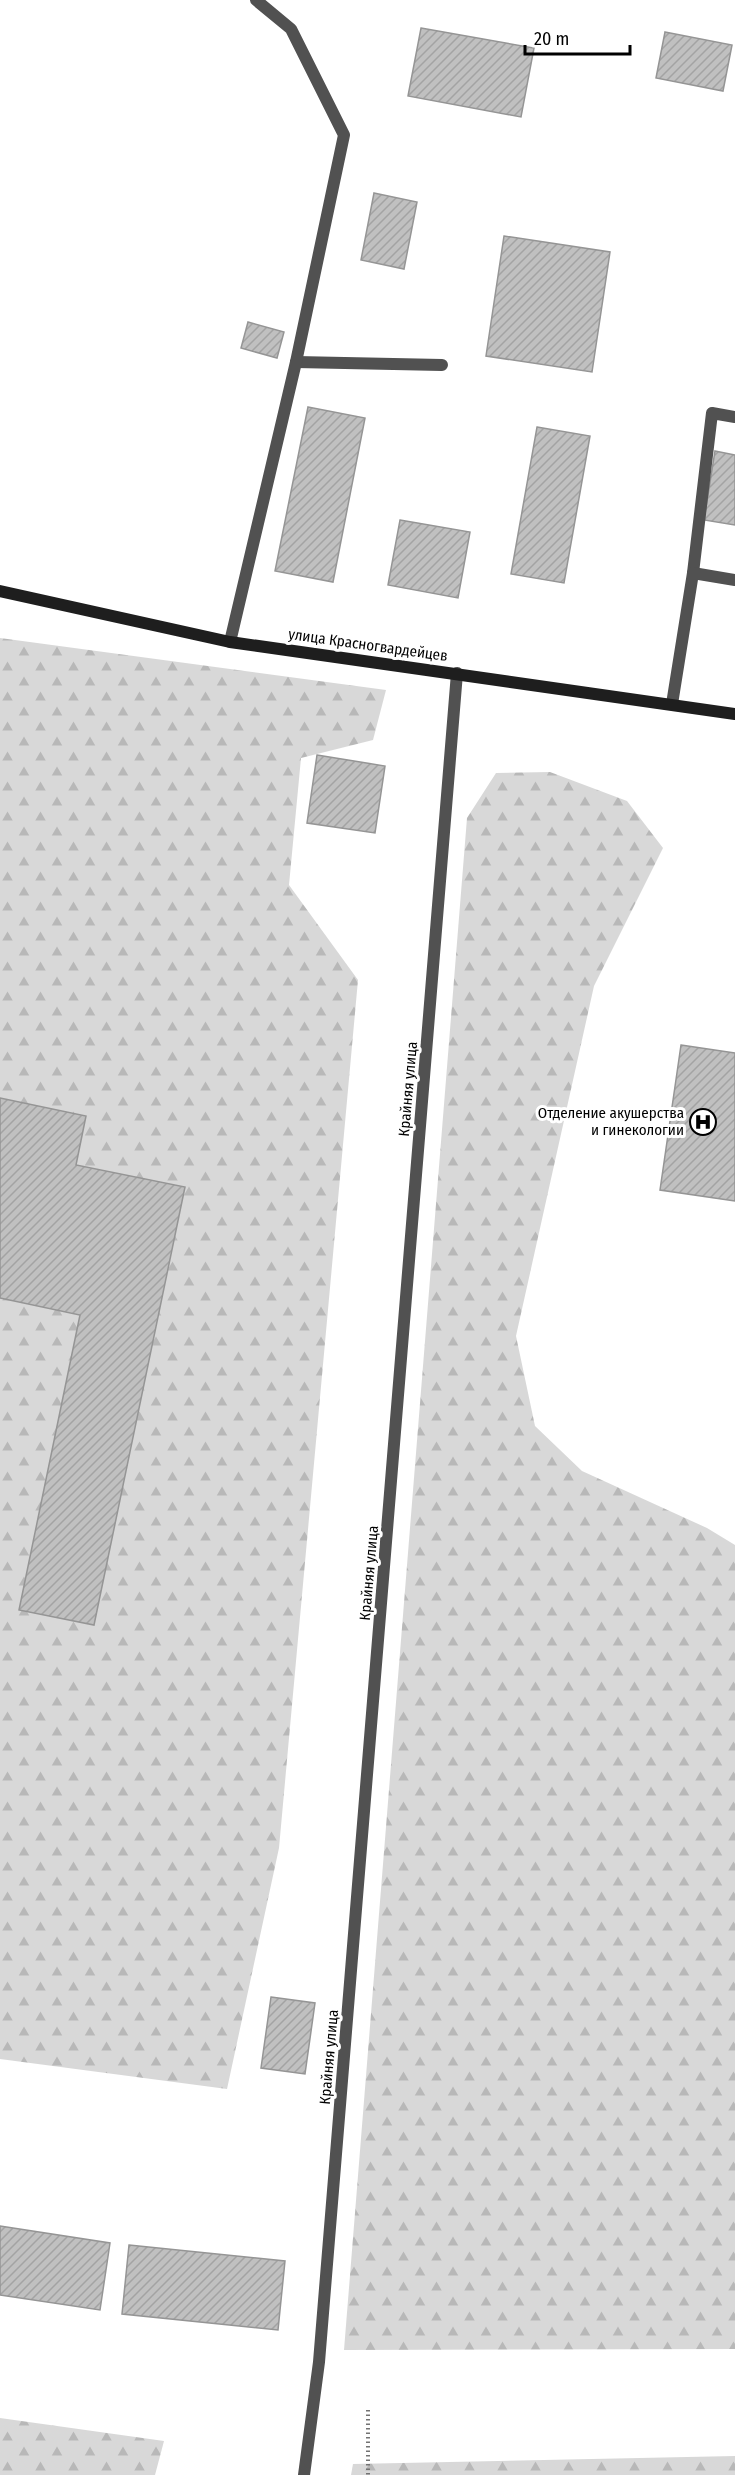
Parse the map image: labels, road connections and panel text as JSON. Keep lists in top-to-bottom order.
{
  "streets": {
    "street": ["улица Красногвардейцев", "Крайняя улица"]
  },
  "crossings": [
    ["улица Красногвардейцев", "Крайняя улица"]
  ],
  "places": {
    "hospital": ["Отделение акушерства и гинекологии"]
  },
  "scale_bar": "20 m"
}
